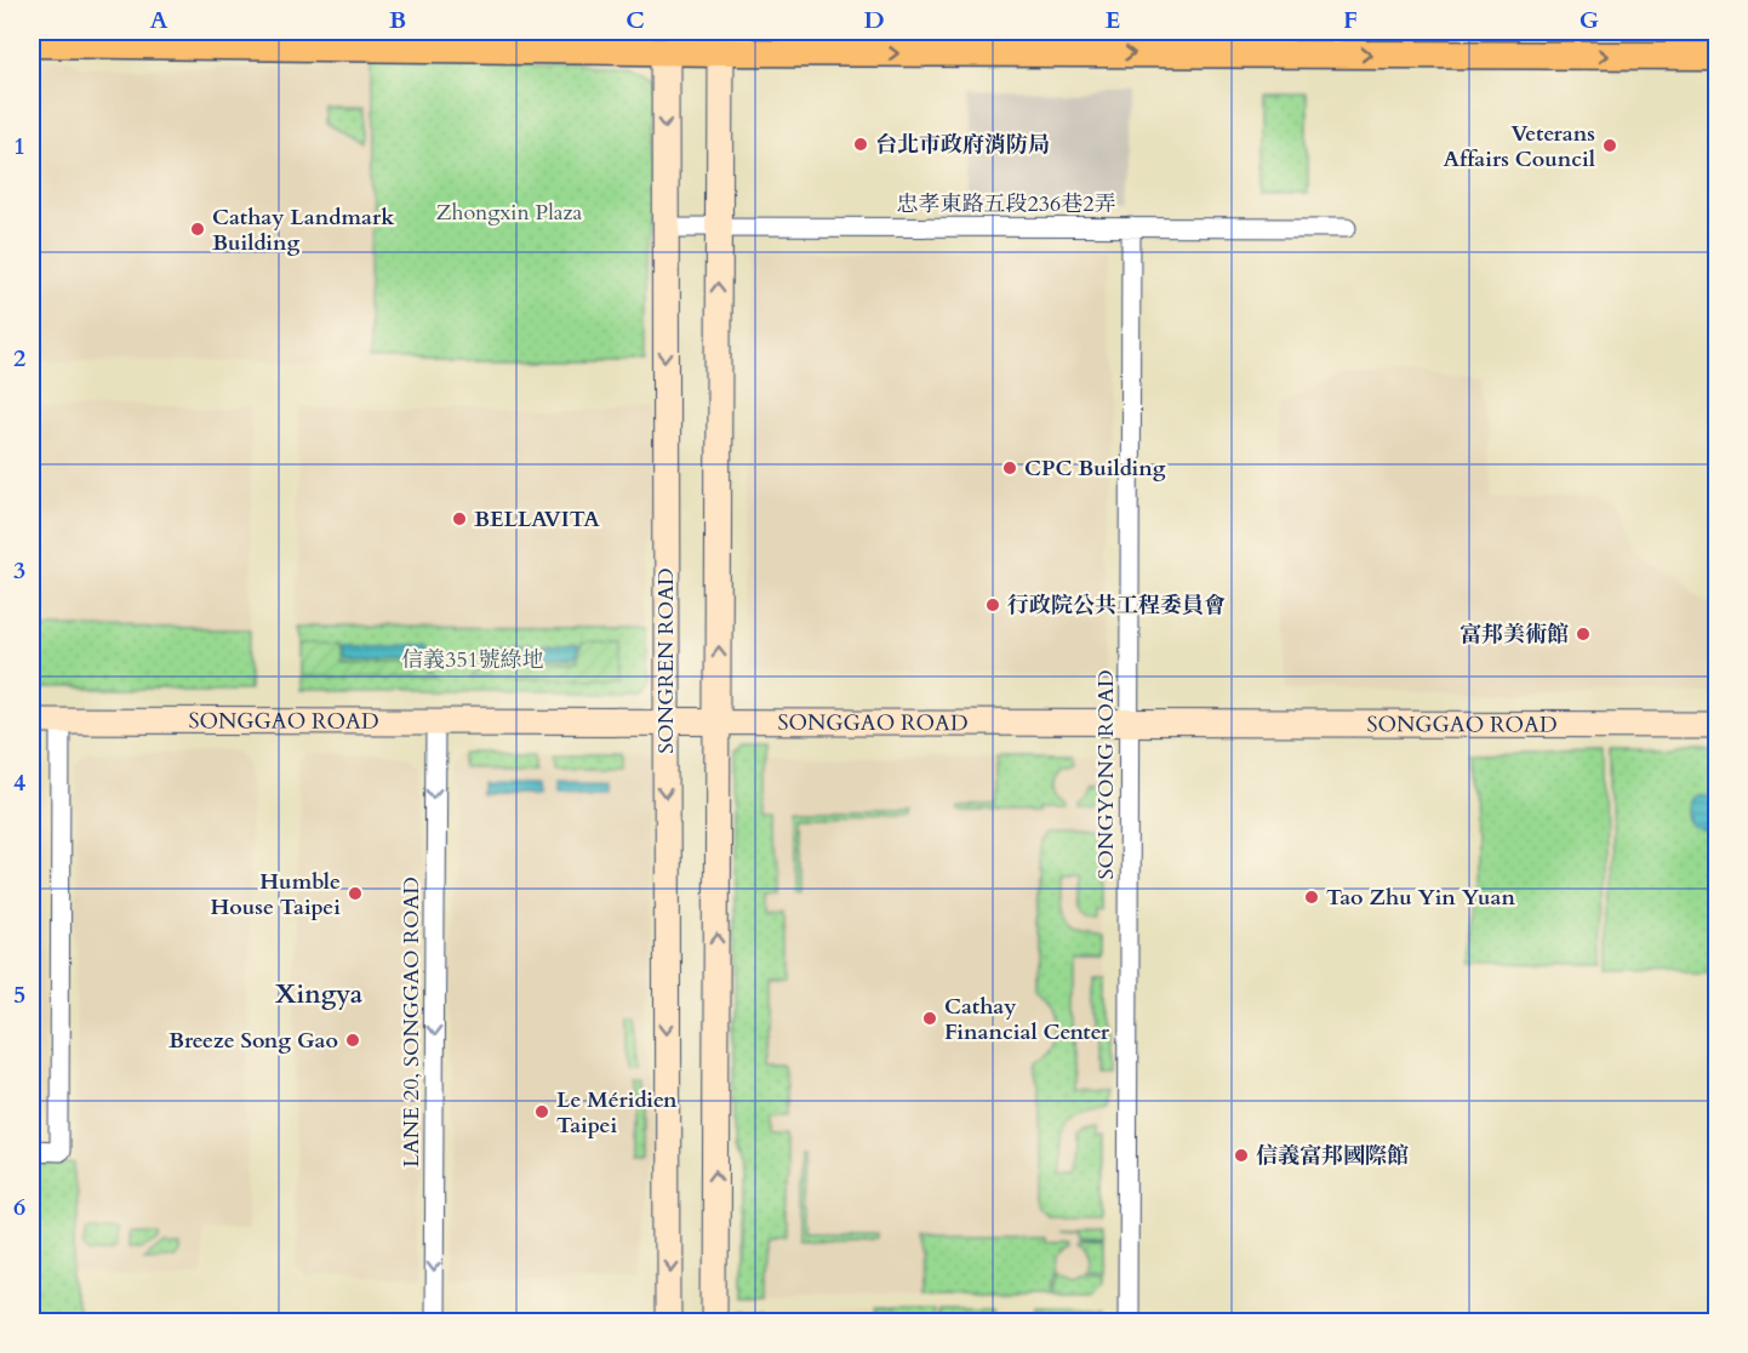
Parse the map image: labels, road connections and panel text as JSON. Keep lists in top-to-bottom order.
{
  "streets": {
    "street": [
      "忠孝東路五段236巷2弄",
      "SONGREN ROAD",
      "SONGGAO ROAD",
      "SONGYONG ROAD",
      "LANE 20, SONGGAO ROAD"
    ]
  },
  "crossings": [
    ["忠孝東路五段236巷2弄", "SONGREN ROAD"],
    ["忠孝東路五段236巷2弄", "SONGYONG ROAD"],
    ["SONGREN ROAD", "SONGGAO ROAD"],
    ["SONGGAO ROAD", "SONGYONG ROAD"],
    ["SONGGAO ROAD", "LANE 20, SONGGAO ROAD"]
  ],
  "one_way": ["LANE 20, SONGGAO ROAD"],
  "districts": ["Xingya"],
  "parks": ["Zhongxin Plaza", "信義351號綠地"],
  "places": [
    "台北市政府消防局",
    "Veterans Affairs Council",
    "Cathay Landmark Building",
    "CPC Building",
    "BELLAVITA",
    "行政院公共工程委員會",
    "富邦美術館",
    "Humble House Taipei",
    "Tao Zhu Yin Yuan",
    "Cathay Financial Center",
    "Breeze Song Gao",
    "Le Méridien Taipei",
    "信義富邦國際館"
  ],
  "grid": {
    "columns": [
      "A",
      "B",
      "C",
      "D",
      "E",
      "F",
      "G"
    ],
    "rows": [
      "1",
      "2",
      "3",
      "4",
      "5",
      "6"
    ]
  }
}
